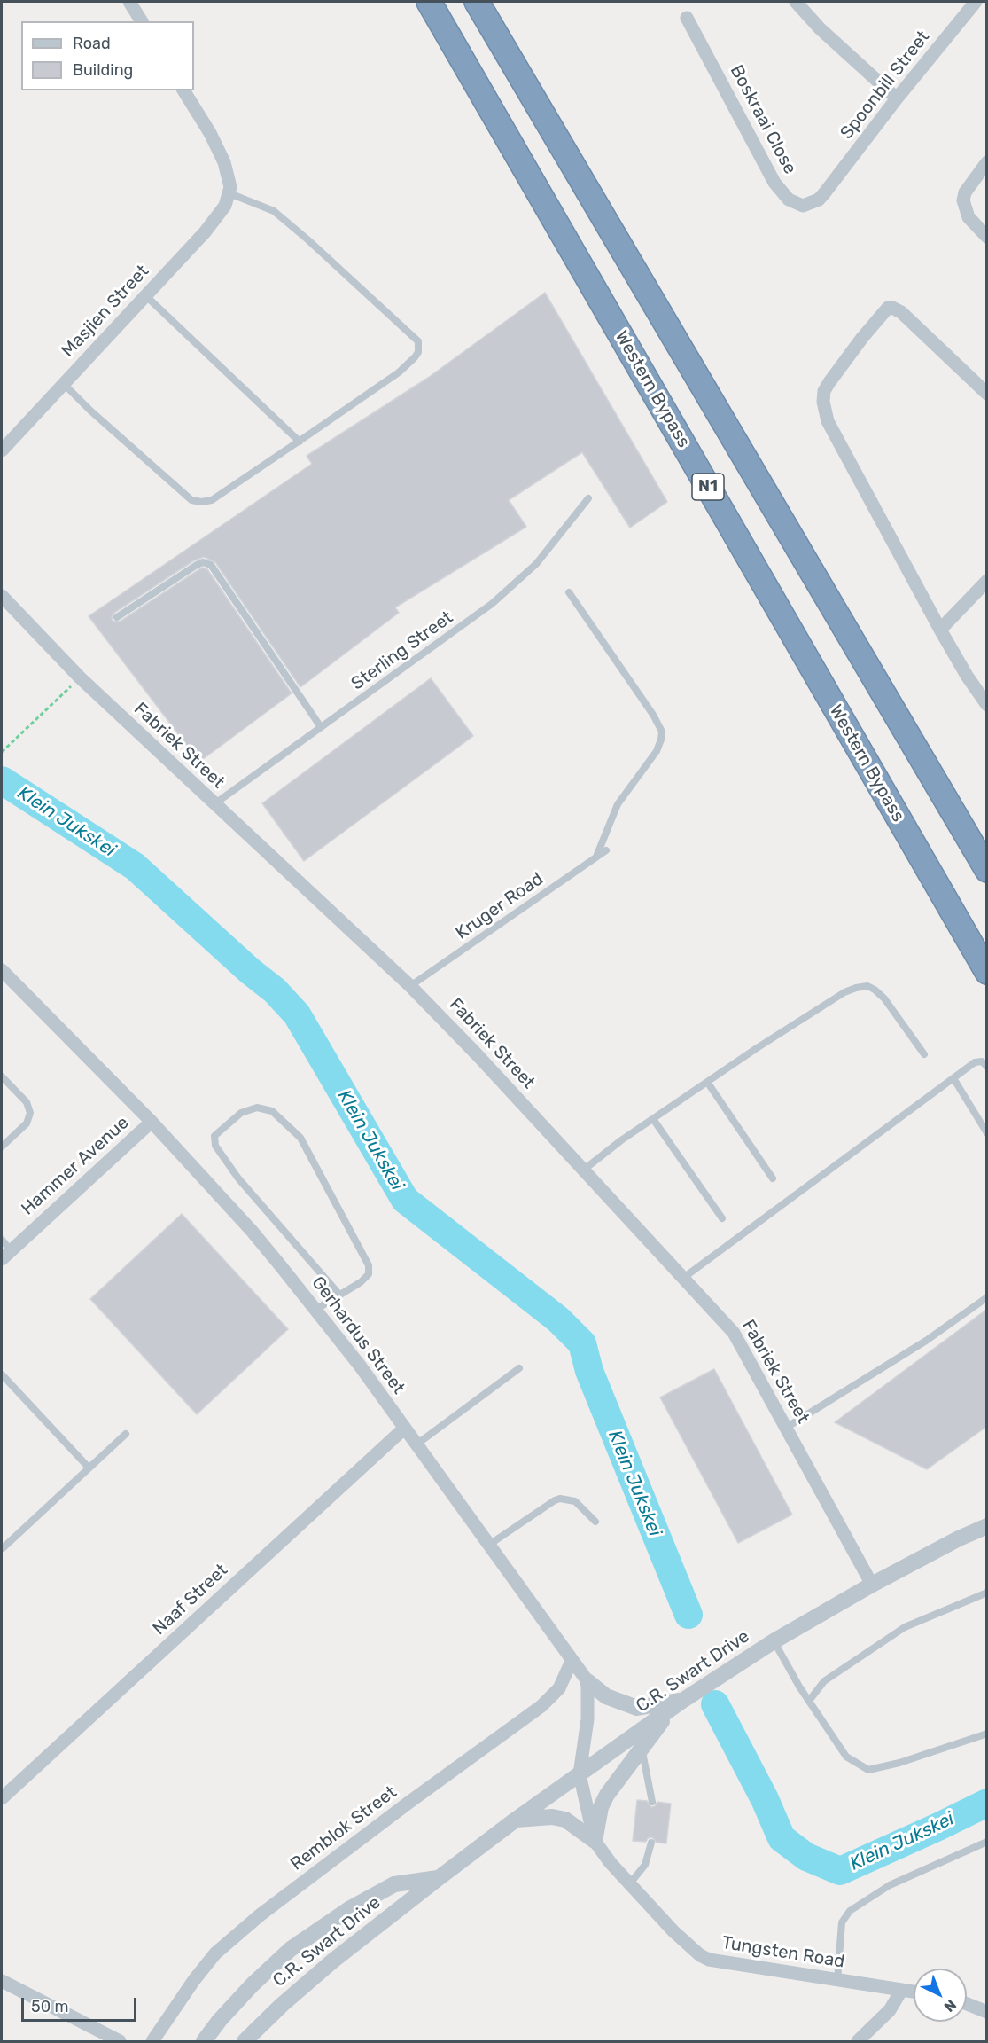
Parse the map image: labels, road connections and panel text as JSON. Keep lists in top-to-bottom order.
{
  "streets": {
    "highway": ["Western Bypass", "N1"],
    "street": [
      "Spoonbill Street",
      "Boskraai Close",
      "Masjien Street",
      "Fabriek Street",
      "Hammer Avenue",
      "Gerhardus Street",
      "Naaf Street",
      "C.R. Swart Drive",
      "Remblok Street",
      "Tungsten Road"
    ],
    "lane": ["Sterling Street", "Kruger Road"]
  },
  "crossings": [
    ["Spoonbill Street", "Boskraai Close"],
    ["Sterling Street", "Fabriek Street"],
    ["Fabriek Street", "Kruger Road"],
    ["Fabriek Street", "C.R. Swart Drive"],
    ["Hammer Avenue", "Gerhardus Street"],
    ["Gerhardus Street", "Naaf Street"],
    ["Gerhardus Street", "Remblok Street"],
    ["C.R. Swart Drive", "Tungsten Road"]
  ],
  "water": ["Klein Jukskei"],
  "legend": ["Road", "Building"],
  "scale_bar": "50 m",
  "north": "bottom right"
}
